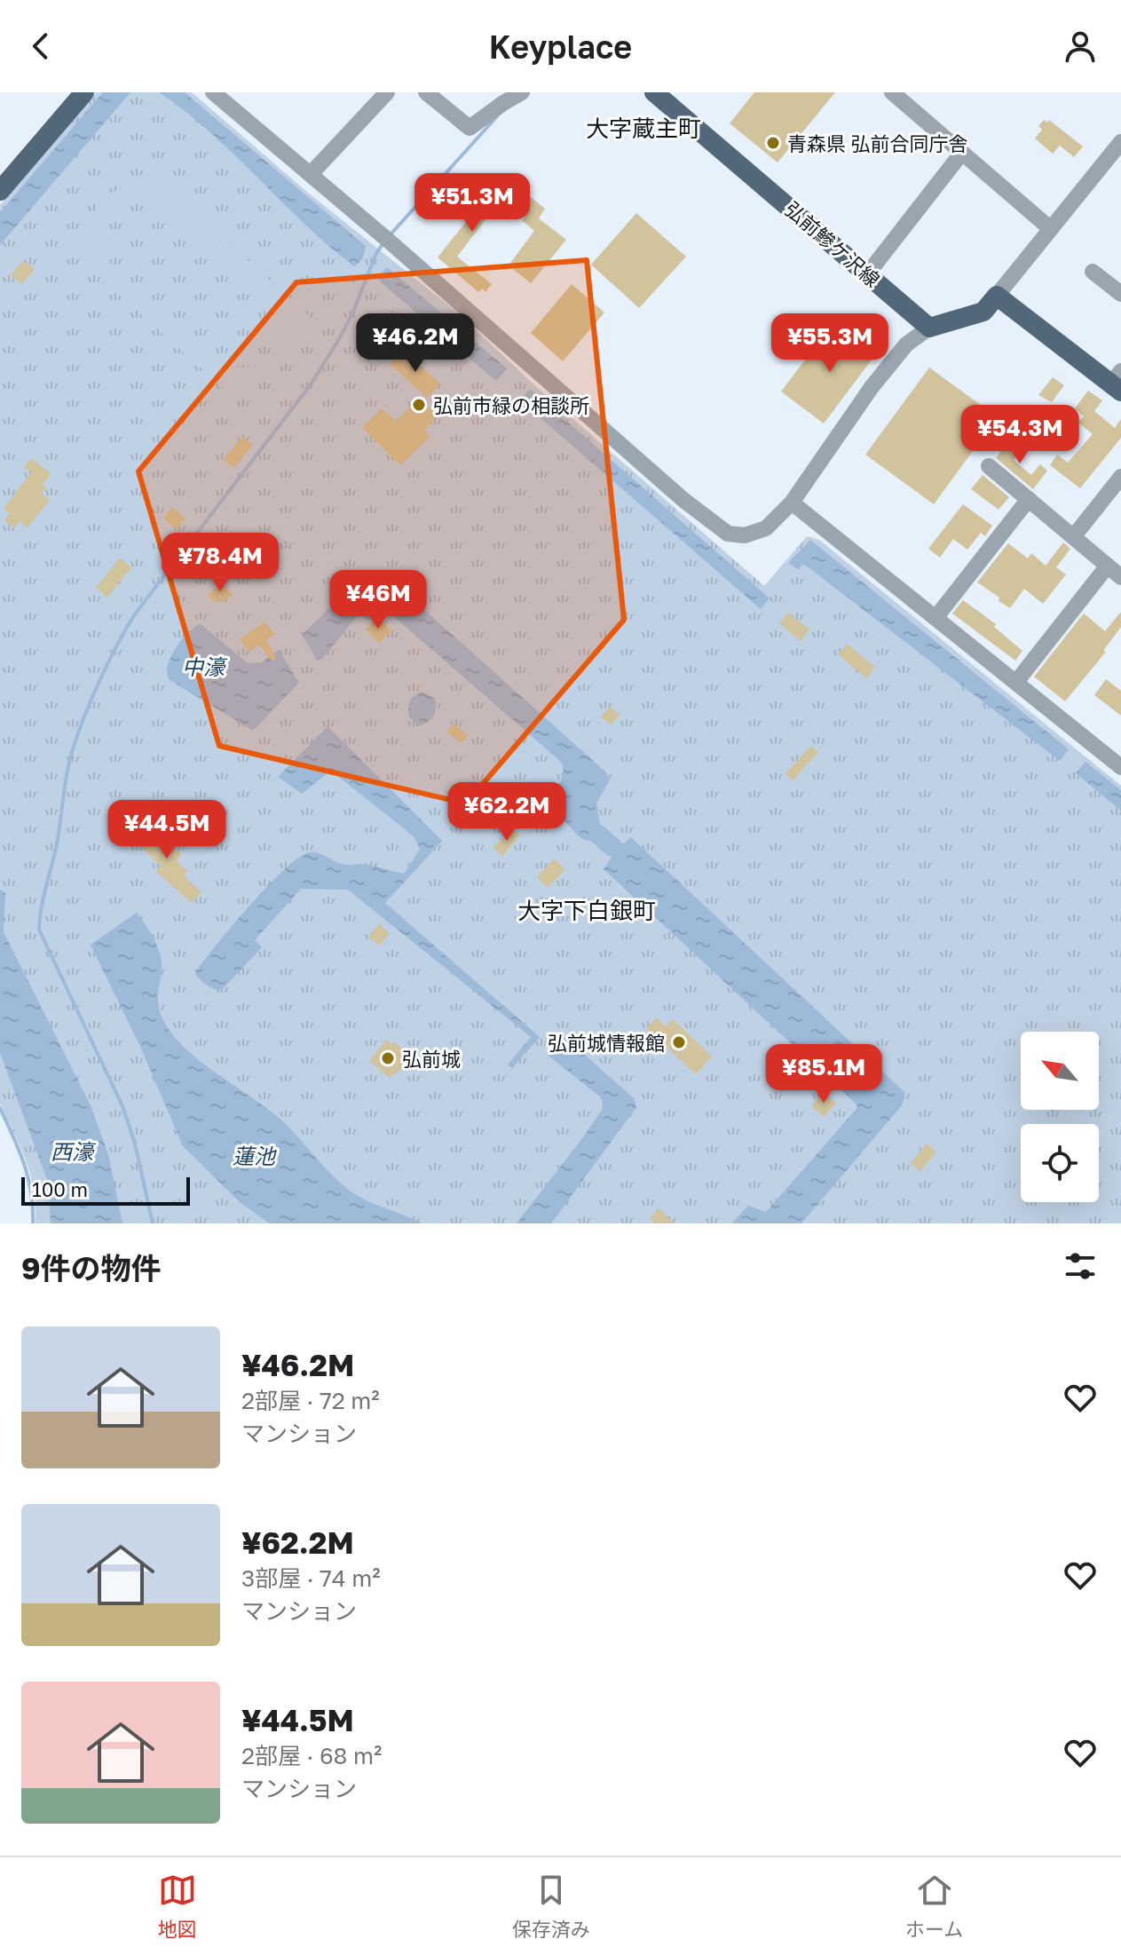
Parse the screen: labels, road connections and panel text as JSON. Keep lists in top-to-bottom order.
{
  "streets": {
    "main road": ["弘前鰺ケ沢線"]
  },
  "districts": ["大字蔵主町", "大字下白銀町"],
  "water": ["中濠", "西濠", "蓮池"],
  "places": [
    "青森県 弘前合同庁舎",
    "弘前市緑の相談所",
    "弘前城情報館",
    "弘前城"
  ],
  "scale_bar": "100 m",
  "north": "top left",
  "page": {
    "header": "Keyplace",
    "price": [
      "¥51.3M",
      "¥46.2M",
      "¥55.3M",
      "¥54.3M",
      "¥78.4M",
      "¥46M",
      "¥62.2M",
      "¥44.5M",
      "¥85.1M"
    ],
    "scale": "100 m",
    "heading": "9件の物件",
    "list": [
      {
        "name": "¥46.2M",
        "note": "2部屋 · 72 m² · マンション"
      },
      {
        "name": "¥62.2M",
        "note": "3部屋 · 74 m² · マンション"
      },
      {
        "name": "¥44.5M",
        "note": "2部屋 · 68 m² · マンション"
      }
    ],
    "tabs": ["地図", "保存済み", "ホーム"]
  }
}
